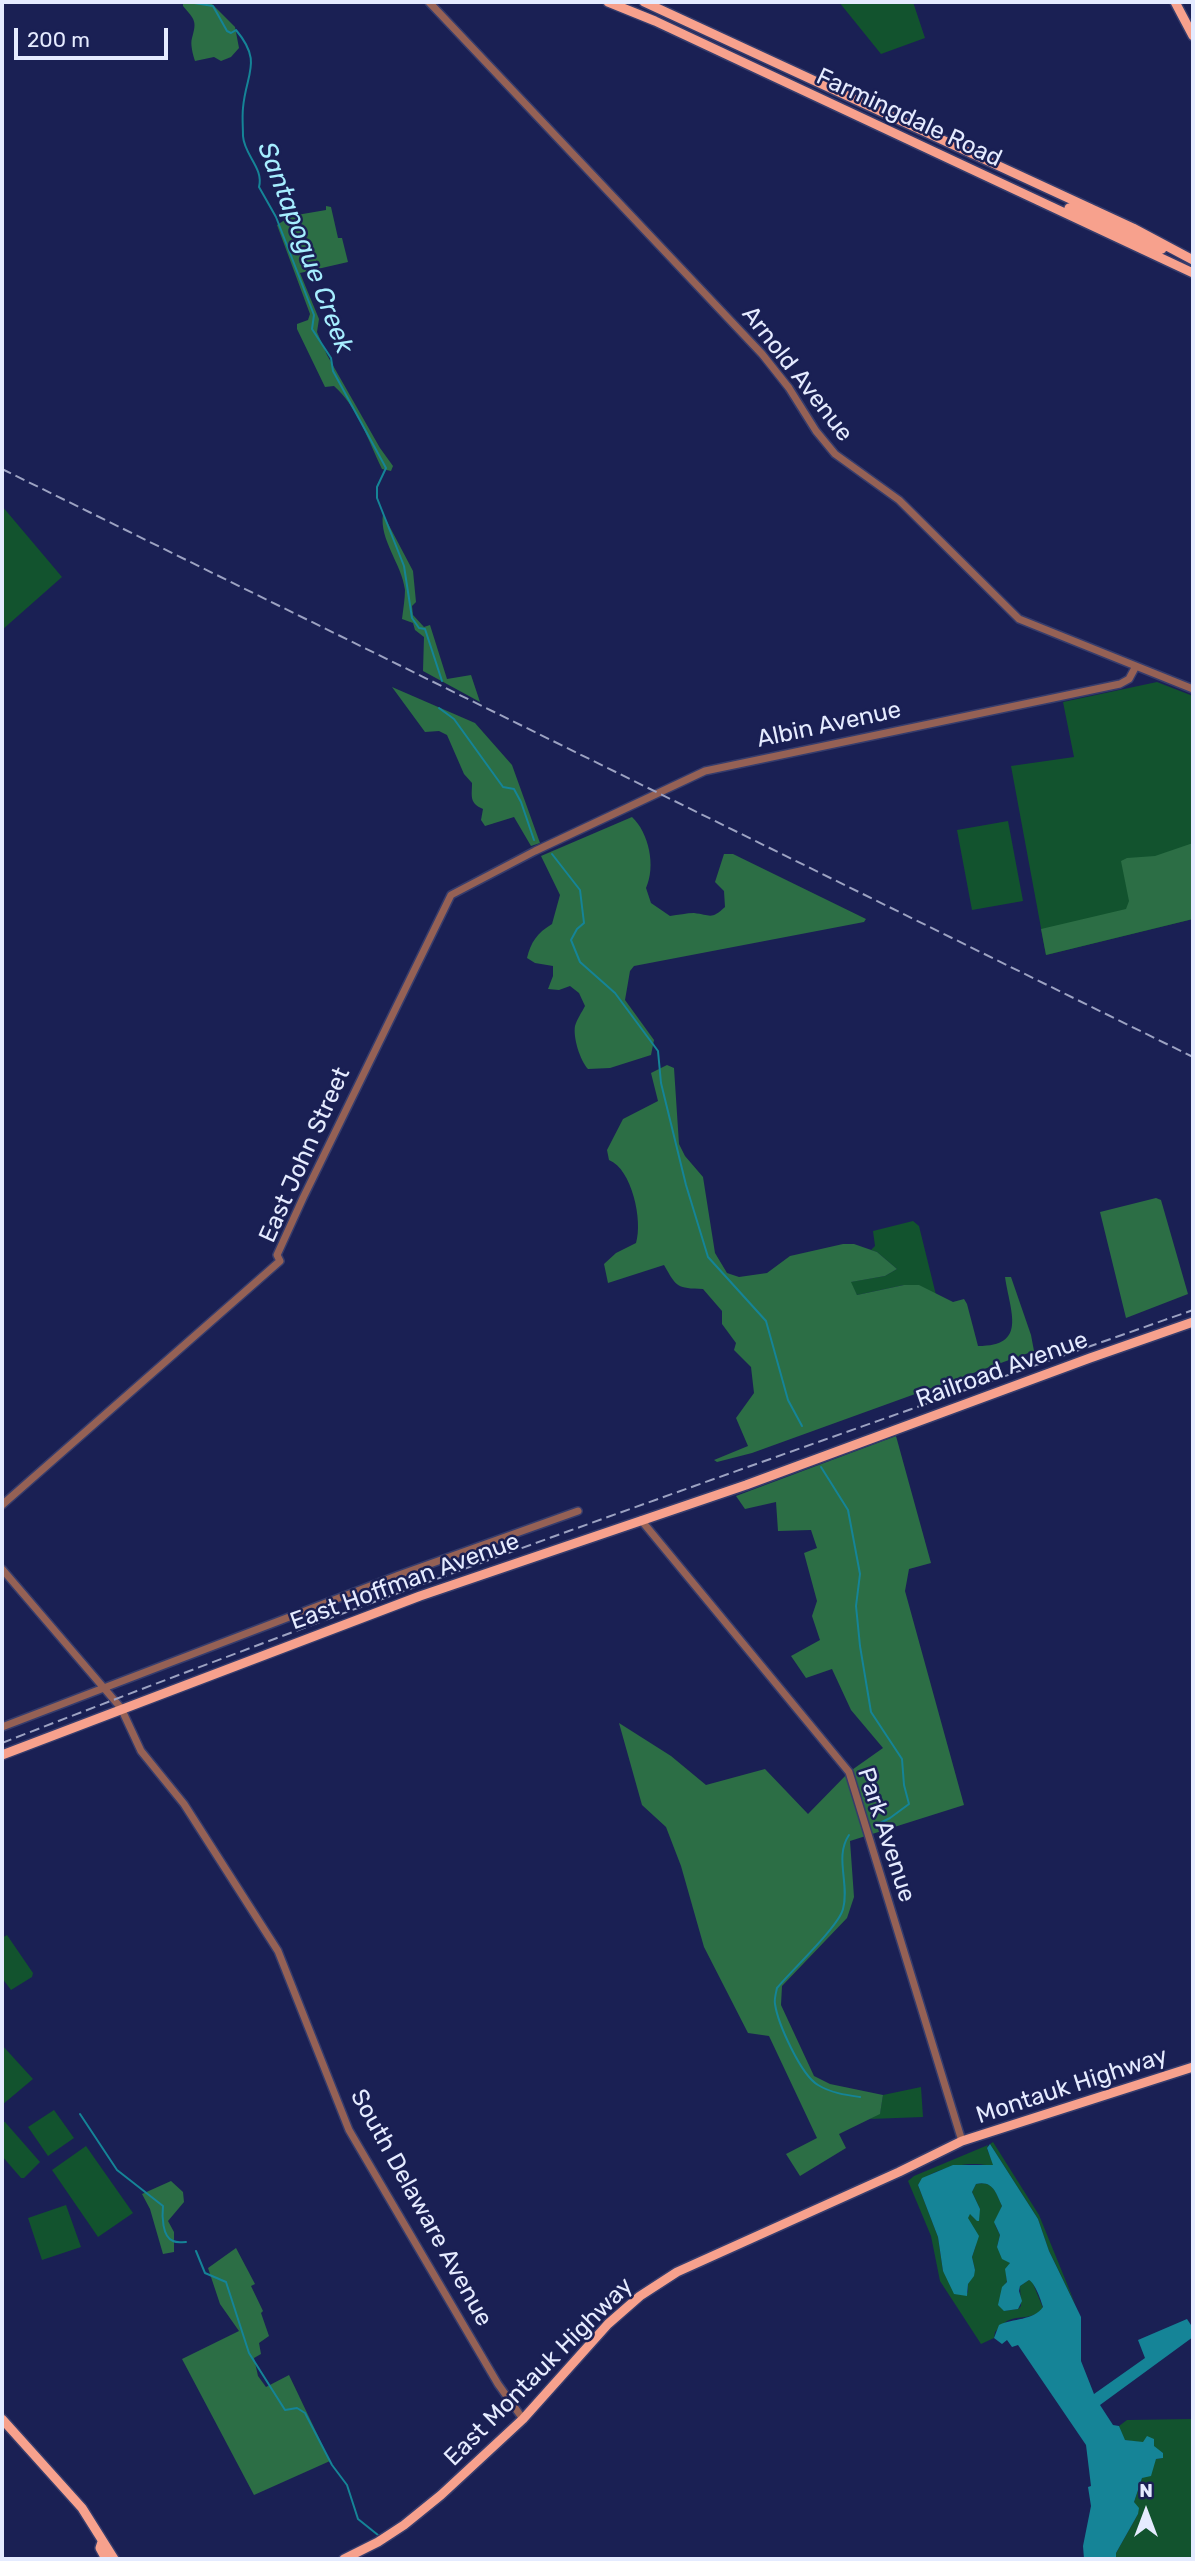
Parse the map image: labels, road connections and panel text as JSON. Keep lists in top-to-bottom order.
{
  "streets": {
    "main road": [
      "Farmingdale Road",
      "Railroad Avenue",
      "East Hoffman Avenue",
      "Montauk Highway",
      "East Montauk Highway"
    ],
    "street": [
      "Arnold Avenue",
      "Albin Avenue",
      "East John Street",
      "Park Avenue",
      "South Delaware Avenue"
    ]
  },
  "crossings": [
    ["Arnold Avenue", "Albin Avenue"],
    ["Albin Avenue", "East John Street"],
    ["Railroad Avenue", "East Hoffman Avenue"],
    ["East Hoffman Avenue", "Park Avenue"],
    ["East Hoffman Avenue", "South Delaware Avenue"],
    ["Park Avenue", "Montauk Highway"],
    ["Park Avenue", "East Montauk Highway"],
    ["Montauk Highway", "East Montauk Highway"],
    ["South Delaware Avenue", "East Montauk Highway"]
  ],
  "water": ["Santapogue Creek"],
  "scale_bar": "200 m",
  "north": "top"
}
